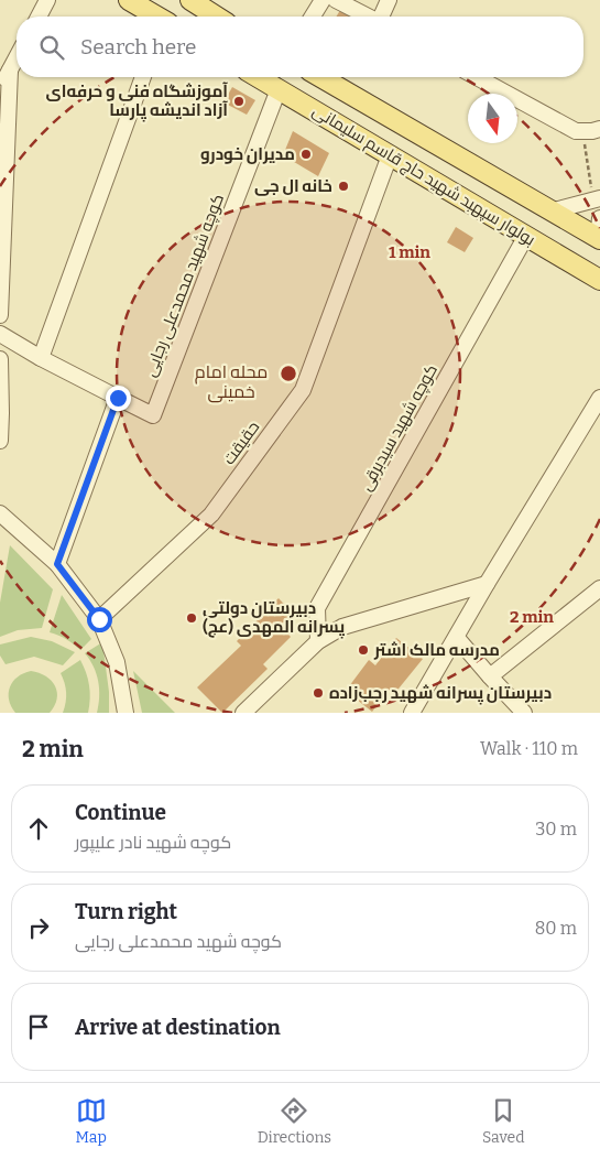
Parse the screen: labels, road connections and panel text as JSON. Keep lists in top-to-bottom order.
{
  "streets": {
    "main road": ["بولوار سپهبد شهید حاج قاسم سلیمانی"],
    "street": ["کوچه شهید محمدعلی رجایی", "کوچه شهید سیدبرقی", "حقیقت"]
  },
  "crossings": [
    ["بولوار سپهبد شهید حاج قاسم سلیمانی", "کوچه شهید محمدعلی رجایی"],
    ["بولوار سپهبد شهید حاج قاسم سلیمانی", "کوچه شهید سیدبرقی"],
    ["بولوار سپهبد شهید حاج قاسم سلیمانی", "حقیقت"]
  ],
  "districts": ["محله امام خمینی"],
  "places": [
    "آموزشگاه فنی و حرفه‌ای آزاد اندیشه پارسا",
    "مدیران خودرو",
    "خانه ال جی",
    "دبیرستان دولتی پسرانه المهدی (عج)",
    "مدرسه مالک اشتر",
    "دبیرستان پسرانه شهید رجب‌زاده"
  ],
  "north": "bottom",
  "page": {
    "search": "Search here",
    "heading": ["2 min", "Walk · 110 m"],
    "list": [
      ["Continue", "کوچه شهید نادر علیپور", "30 m"],
      ["Turn right", "کوچه شهید محمدعلی رجایی", "80 m"],
      "Arrive at destination"
    ],
    "nav": ["Map", "Directions", "Saved"]
  },
  "rings": ["1 min", "2 min"]
}
